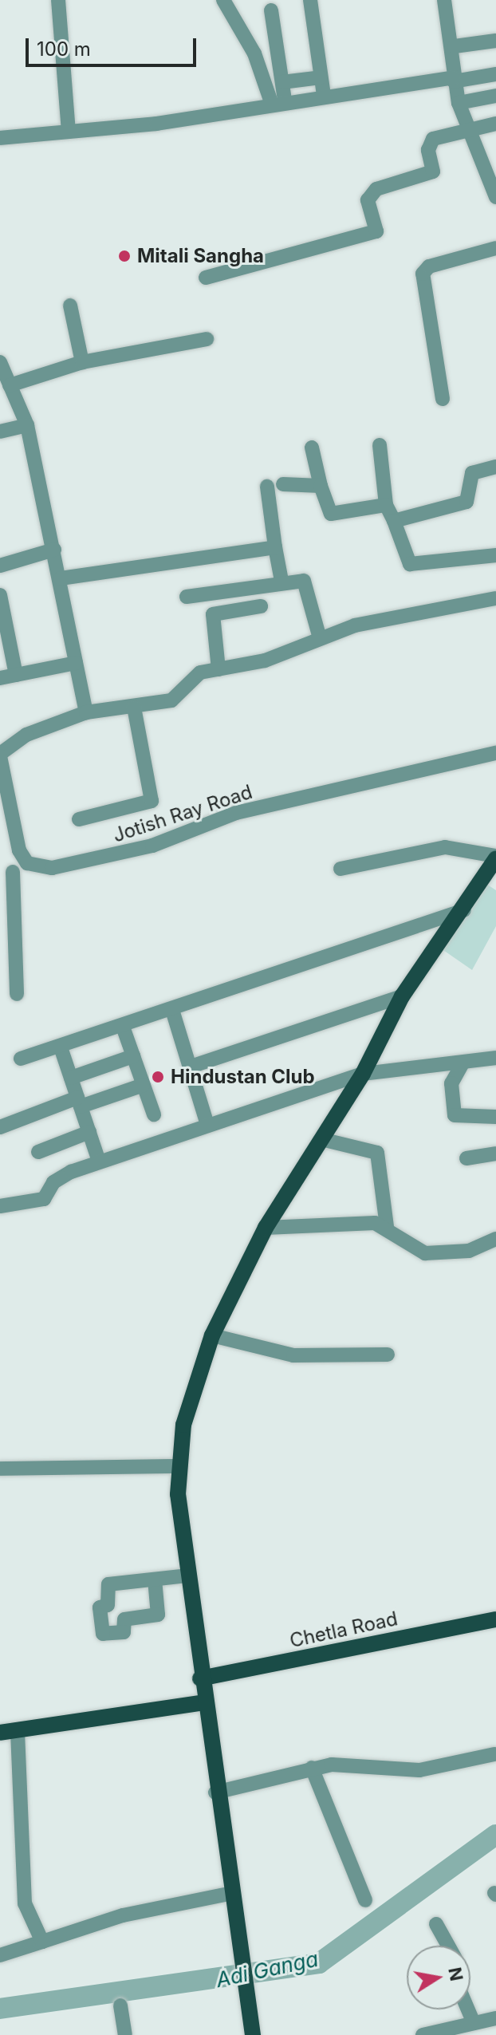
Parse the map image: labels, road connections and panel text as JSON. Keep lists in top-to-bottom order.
{
  "streets": {
    "main road": ["Chetla Road"],
    "street": ["Jotish Ray Road"]
  },
  "water": ["Adi Ganga"],
  "places": ["Mitali Sangha", "Hindustan Club"],
  "scale_bar": "100 m",
  "north": "right"
}
